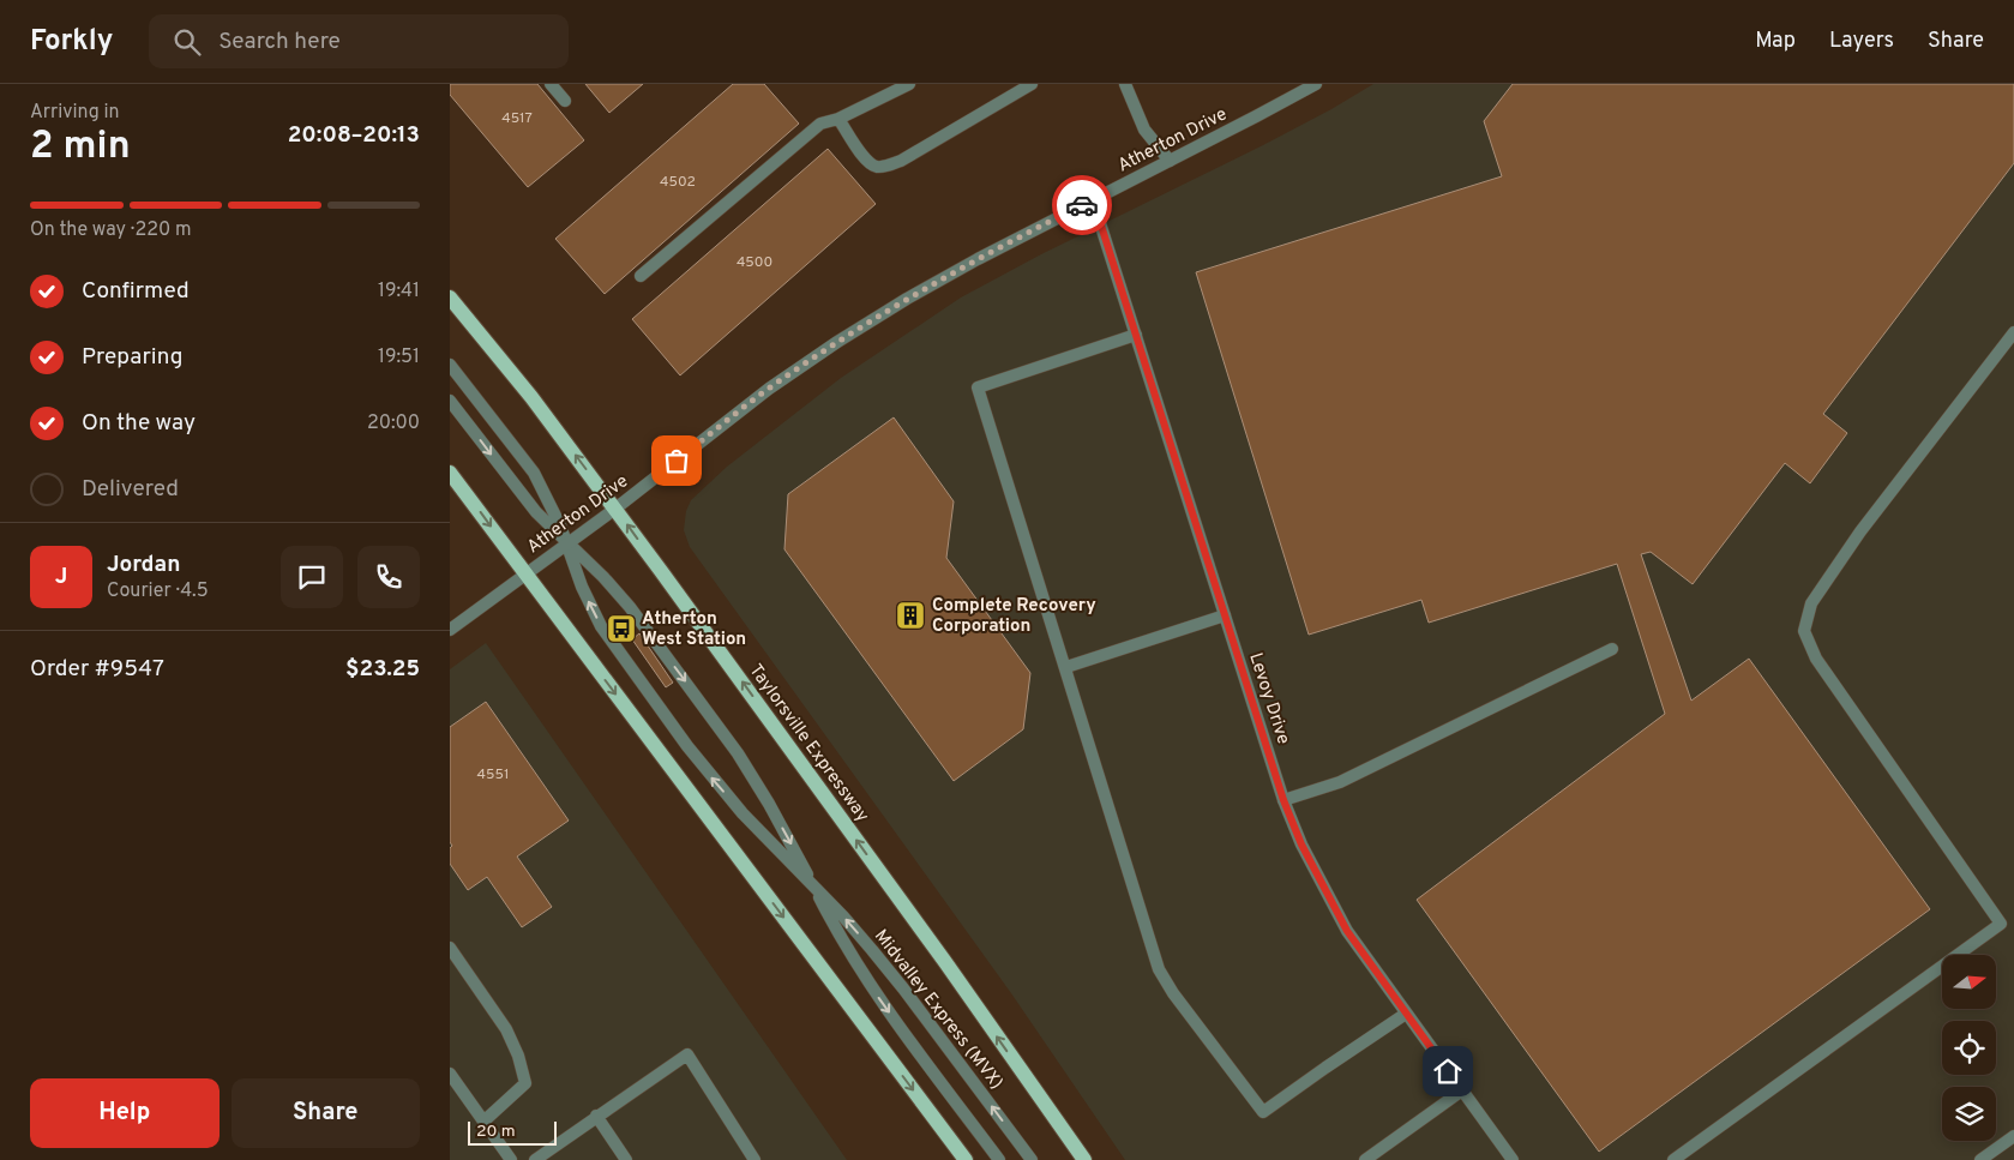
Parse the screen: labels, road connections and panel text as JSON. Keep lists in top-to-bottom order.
{
  "streets": {
    "main road": ["Taylorsville Expressway"],
    "street": ["Atherton Drive", "Levoy Drive", "Midvalley Express (MVX)"]
  },
  "crossings": [
    ["Atherton Drive", "Levoy Drive"],
    ["Atherton Drive", "Taylorsville Expressway"],
    ["Atherton Drive", "Midvalley Express (MVX)"]
  ],
  "places": {
    "building": ["Complete Recovery Corporation"],
    "bus stop": ["Atherton West Station"]
  },
  "house_numbers": [
    "4517",
    "4502",
    "4500",
    "4551"
  ],
  "scale_bar": "20 m",
  "north": "right",
  "page": {
    "header": "Forkly",
    "search": "Search here",
    "nav": ["Map", "Layers", "Share"],
    "heading": ["2 min", "Arriving in", "20:08–20:13"],
    "panel": [
      "Jordan",
      "Courier · 4.5",
      "Order #9547",
      "$23.25"
    ],
    "bar": "On the way · 220 m",
    "list": [
      ["Confirmed", "19:41"],
      ["Preparing", "19:51"],
      ["On the way", "20:00"],
      "Delivered"
    ],
    "round": "J",
    "buttons": ["Help", "Share"],
    "scale": "20 m"
  }
}
